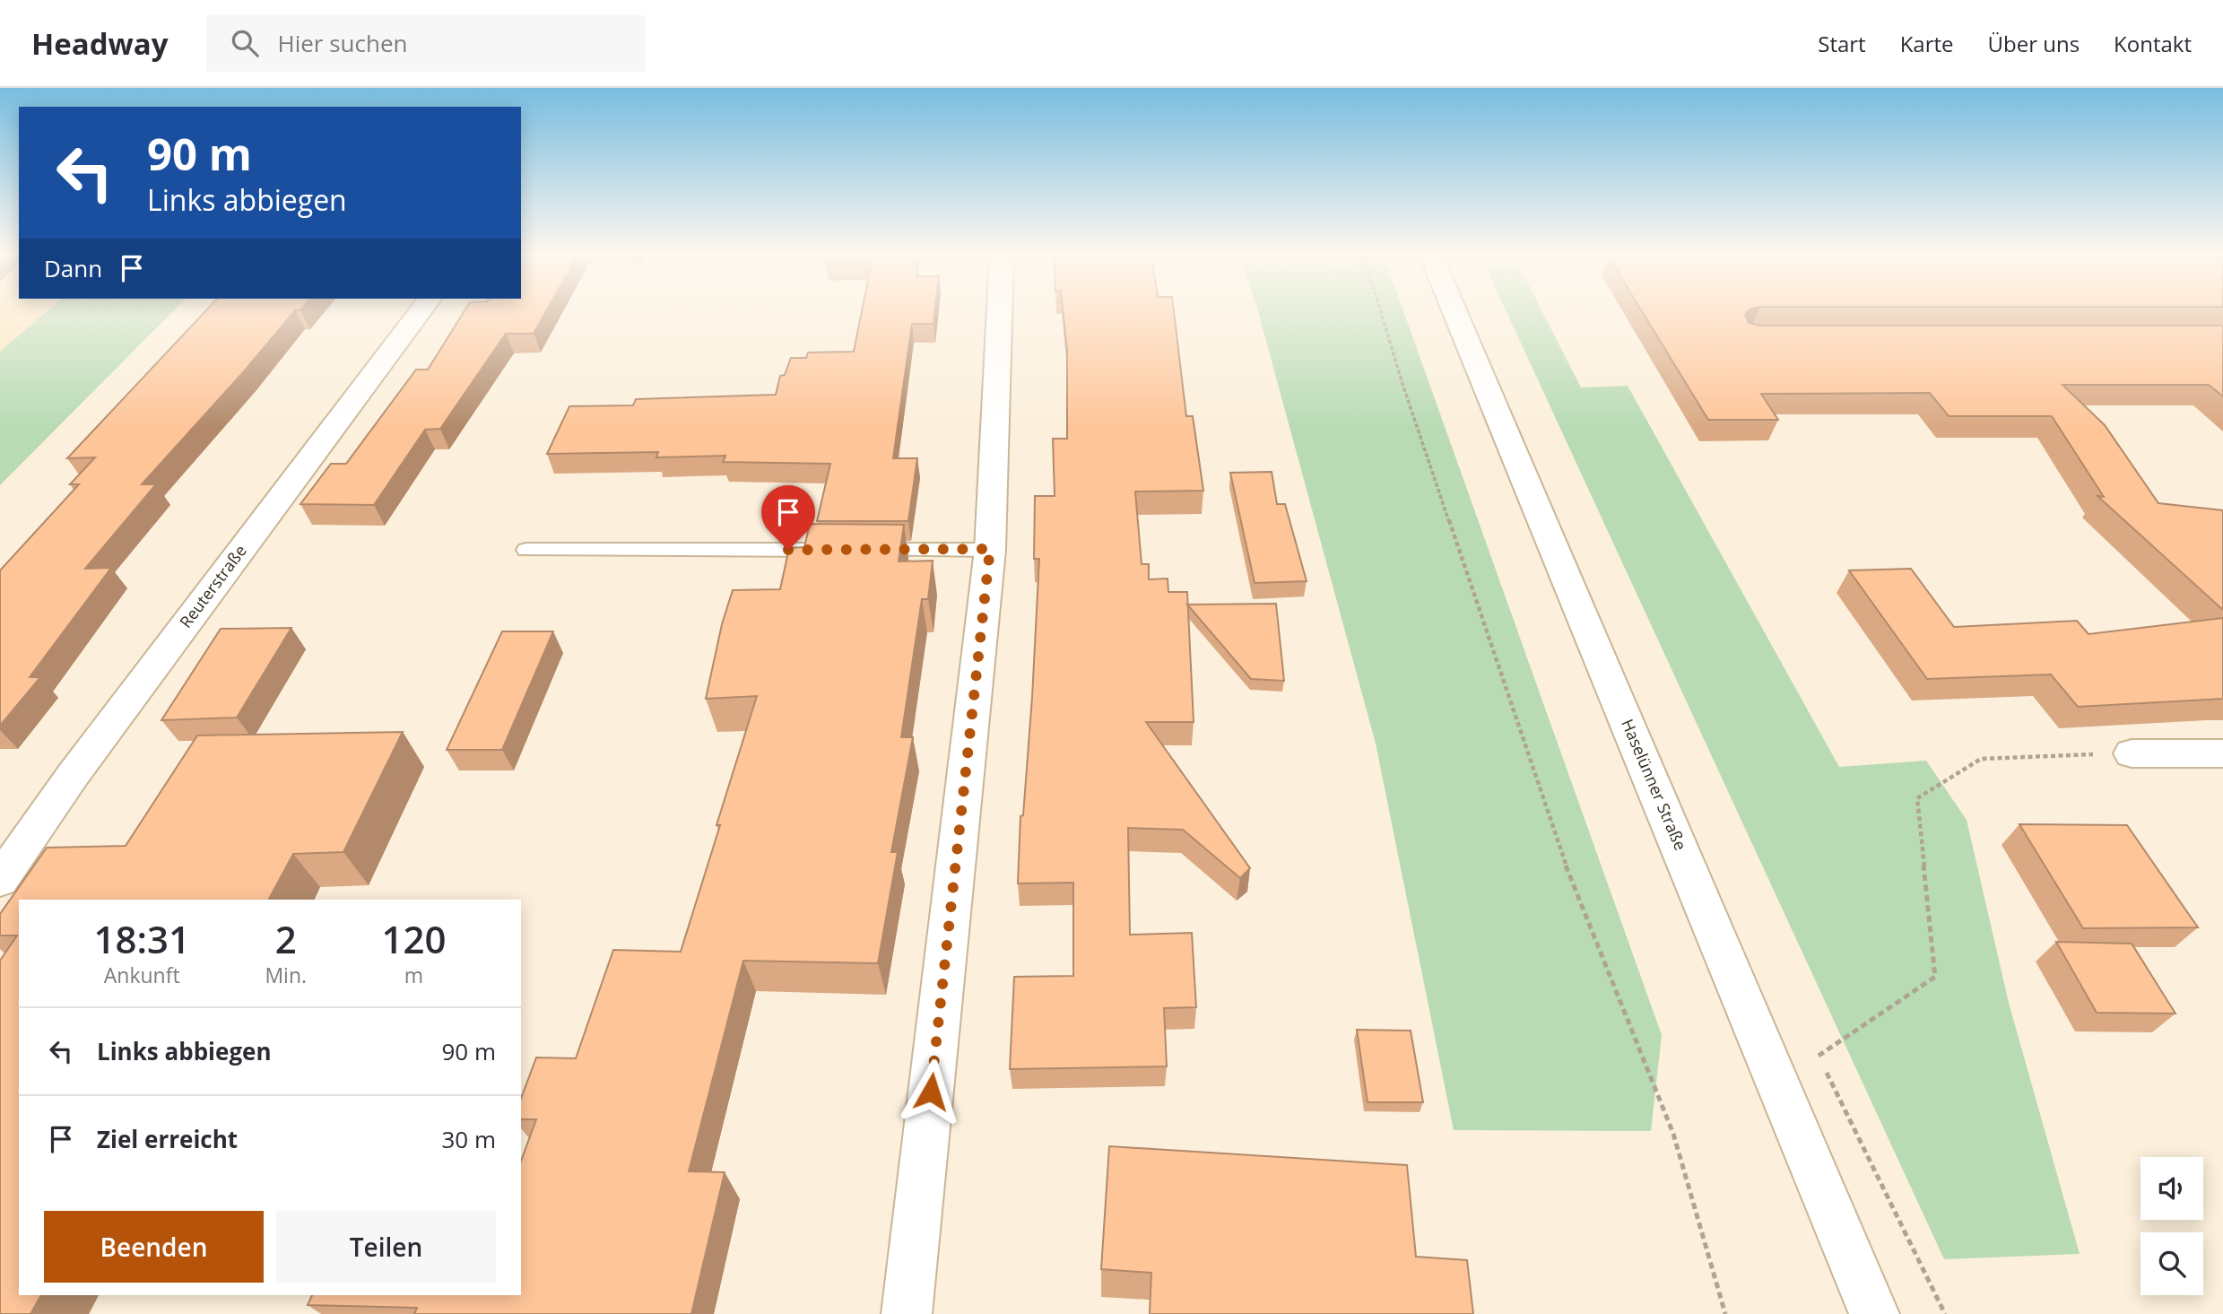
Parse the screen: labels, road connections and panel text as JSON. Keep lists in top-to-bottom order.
{
  "streets": {
    "street": ["Reuterstraße", "Haselünner Straße"]
  },
  "page": {
    "header": "Headway",
    "search": "Hier suchen",
    "nav": [
      "Start",
      "Karte",
      "Über uns",
      "Kontakt"
    ],
    "turn": ["90 m", "Links abbiegen"],
    "then": "Dann",
    "eta": [
      "18:31",
      "Ankunft",
      "2",
      "Min.",
      "120",
      "m"
    ],
    "list": [
      {
        "name": "Links abbiegen",
        "value": "90 m"
      },
      {
        "name": "Ziel erreicht",
        "value": "30 m"
      }
    ],
    "buttons": ["Beenden", "Teilen"]
  }
}
